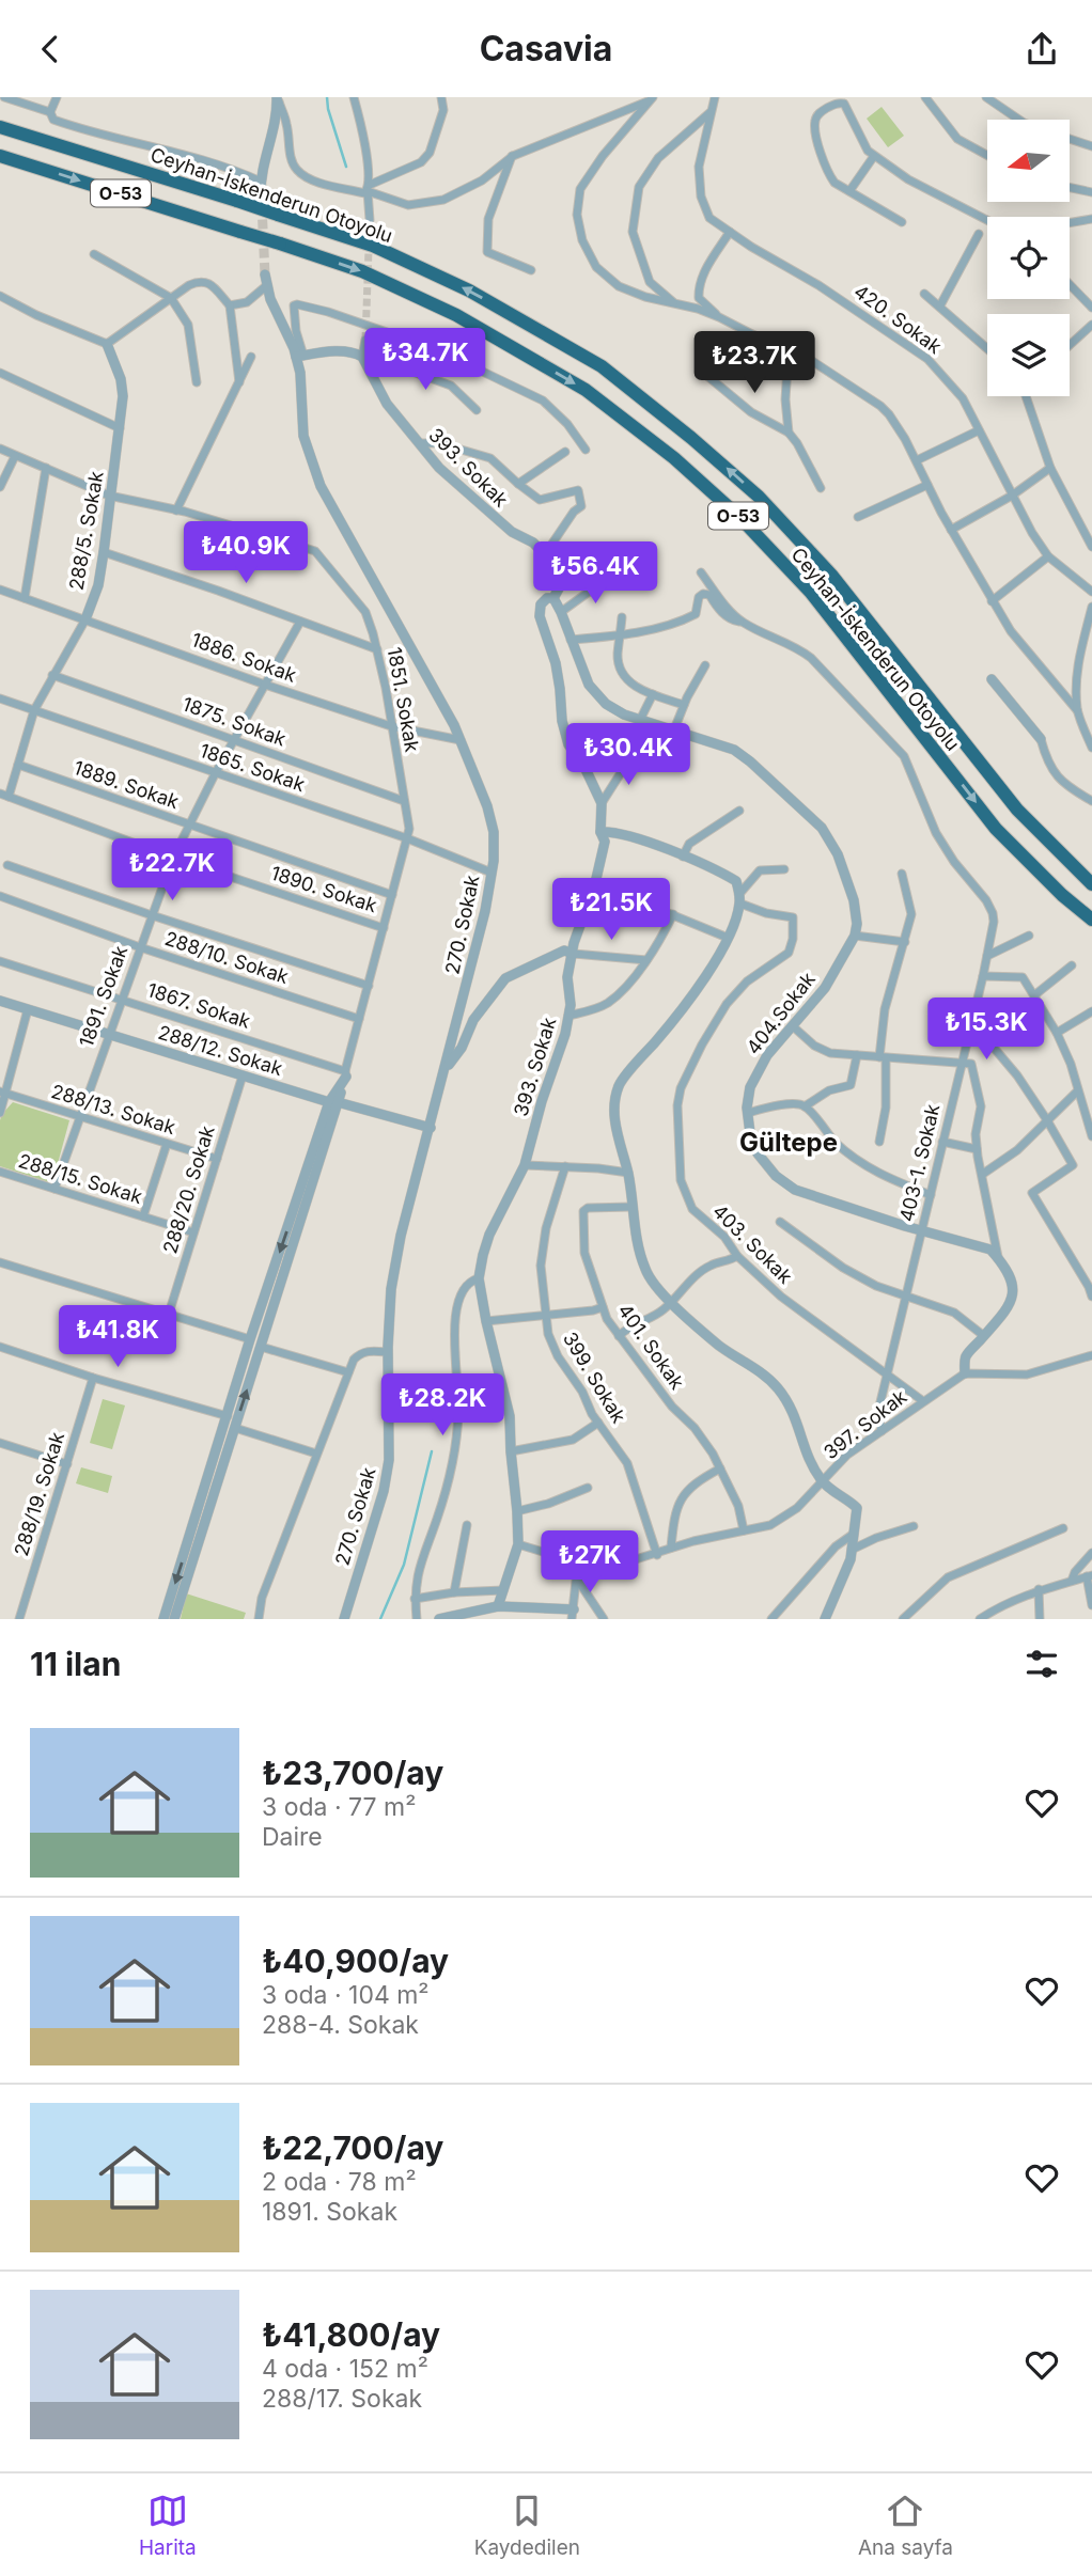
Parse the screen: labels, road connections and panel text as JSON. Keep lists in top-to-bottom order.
{
  "streets": {
    "highway": ["O-53", "Ceyhan-İskenderun Otoyolu"],
    "street": [
      "420. Sokak",
      "393. Sokak",
      "288/5. Sokak",
      "1886. Sokak",
      "1851. Sokak",
      "1875. Sokak",
      "1865. Sokak",
      "1889. Sokak",
      "1890. Sokak",
      "270. Sokak",
      "288/10. Sokak",
      "1891. Sokak",
      "1867. Sokak",
      "404.Sokak",
      "288/12. Sokak",
      "288/13. Sokak",
      "403-1. Sokak",
      "288/15. Sokak",
      "288/20. Sokak",
      "403. Sokak",
      "401. Sokak",
      "399. Sokak",
      "397. Sokak",
      "288/19. Sokak"
    ]
  },
  "crossings": [
    ["393. Sokak", "397. Sokak"],
    ["288/5. Sokak", "1886. Sokak"],
    ["288/5. Sokak", "1851. Sokak"],
    ["288/5. Sokak", "1875. Sokak"],
    ["288/5. Sokak", "1865. Sokak"],
    ["288/5. Sokak", "1889. Sokak"],
    ["288/5. Sokak", "1890. Sokak"],
    ["1886. Sokak", "1851. Sokak"],
    ["1886. Sokak", "270. Sokak"],
    ["1886. Sokak", "1891. Sokak"],
    ["1851. Sokak", "1875. Sokak"],
    ["1851. Sokak", "1865. Sokak"],
    ["1851. Sokak", "1889. Sokak"],
    ["1851. Sokak", "1890. Sokak"],
    ["1851. Sokak", "288/10. Sokak"],
    ["1851. Sokak", "1867. Sokak"],
    ["1875. Sokak", "1891. Sokak"],
    ["1865. Sokak", "270. Sokak"],
    ["1865. Sokak", "1891. Sokak"],
    ["1889. Sokak", "1891. Sokak"],
    ["1890. Sokak", "1891. Sokak"],
    ["270. Sokak", "288/12. Sokak"],
    ["288/10. Sokak", "1891. Sokak"],
    ["1891. Sokak", "1867. Sokak"],
    ["1891. Sokak", "288/12. Sokak"],
    ["1891. Sokak", "288/13. Sokak"],
    ["1891. Sokak", "288/15. Sokak"],
    ["404.Sokak", "403-1. Sokak"],
    ["288/12. Sokak", "288/20. Sokak"],
    ["288/13. Sokak", "288/20. Sokak"],
    ["403-1. Sokak", "403. Sokak"],
    ["403-1. Sokak", "397. Sokak"],
    ["288/15. Sokak", "288/20. Sokak"],
    ["403. Sokak", "397. Sokak"],
    ["401. Sokak", "397. Sokak"],
    ["399. Sokak", "397. Sokak"]
  ],
  "districts": ["Gültepe"],
  "north": "left",
  "page": {
    "header": "Casavia",
    "price": [
      "₺34.7K",
      "₺23.7K",
      "₺40.9K",
      "₺56.4K",
      "₺30.4K",
      "₺22.7K",
      "₺21.5K",
      "₺15.3K",
      "₺41.8K",
      "₺28.2K",
      "₺27K"
    ],
    "heading": "11 ilan",
    "list": [
      {
        "name": "₺23,700/ay",
        "note": "3 oda · 77 m² · Daire"
      },
      {
        "name": "₺40,900/ay",
        "note": "3 oda · 104 m² · 288-4. Sokak"
      },
      {
        "name": "₺22,700/ay",
        "note": "2 oda · 78 m² · 1891. Sokak"
      },
      {
        "name": "₺41,800/ay",
        "note": "4 oda · 152 m² · 288/17. Sokak"
      }
    ],
    "tabs": ["Harita", "Kaydedilen", "Ana sayfa"]
  }
}
